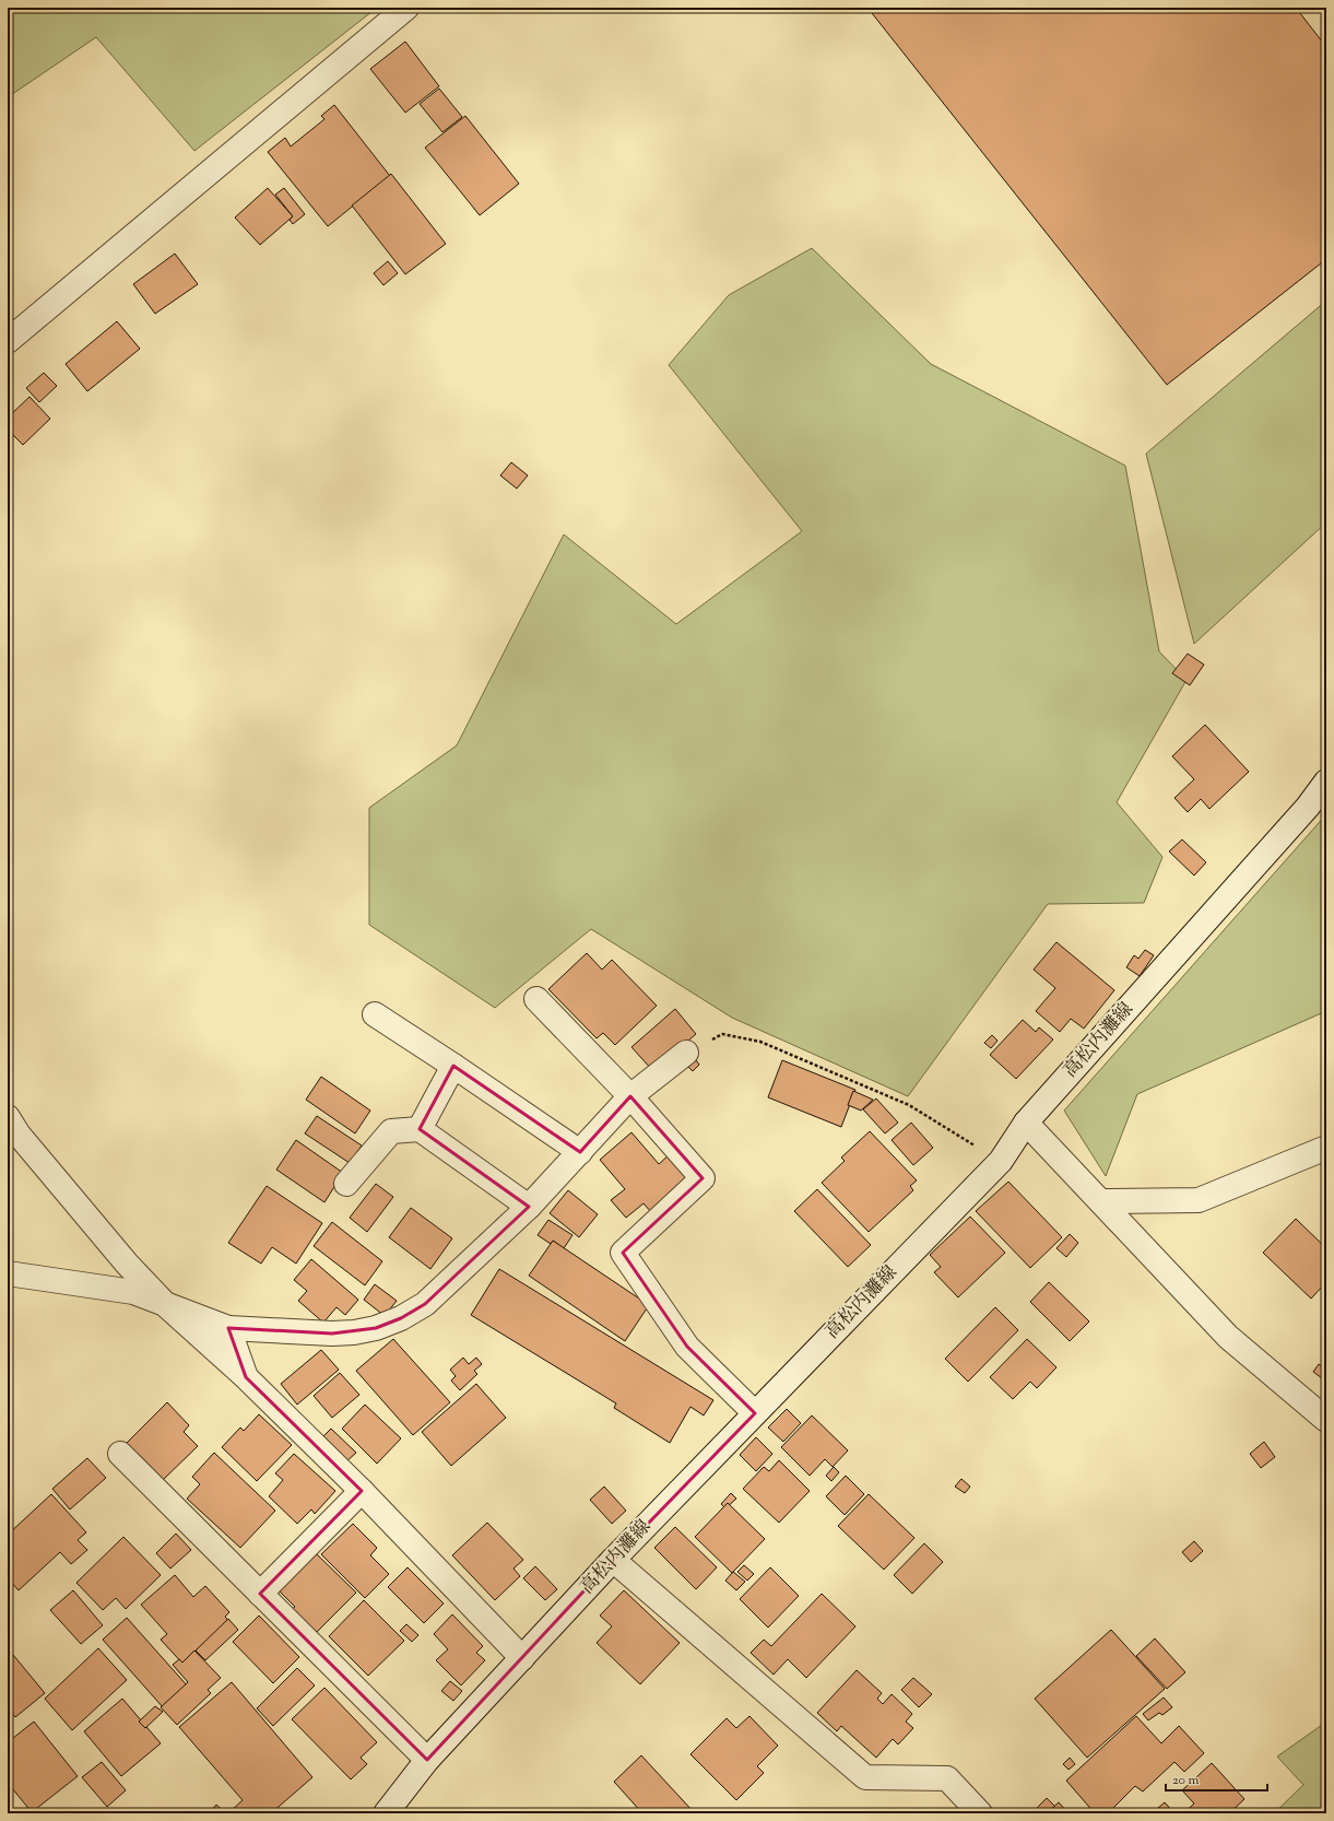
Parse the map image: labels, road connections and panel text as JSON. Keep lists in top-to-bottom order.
{
  "streets": {
    "street": ["高松内灘線"]
  },
  "scale_bar": "20 m"
}
